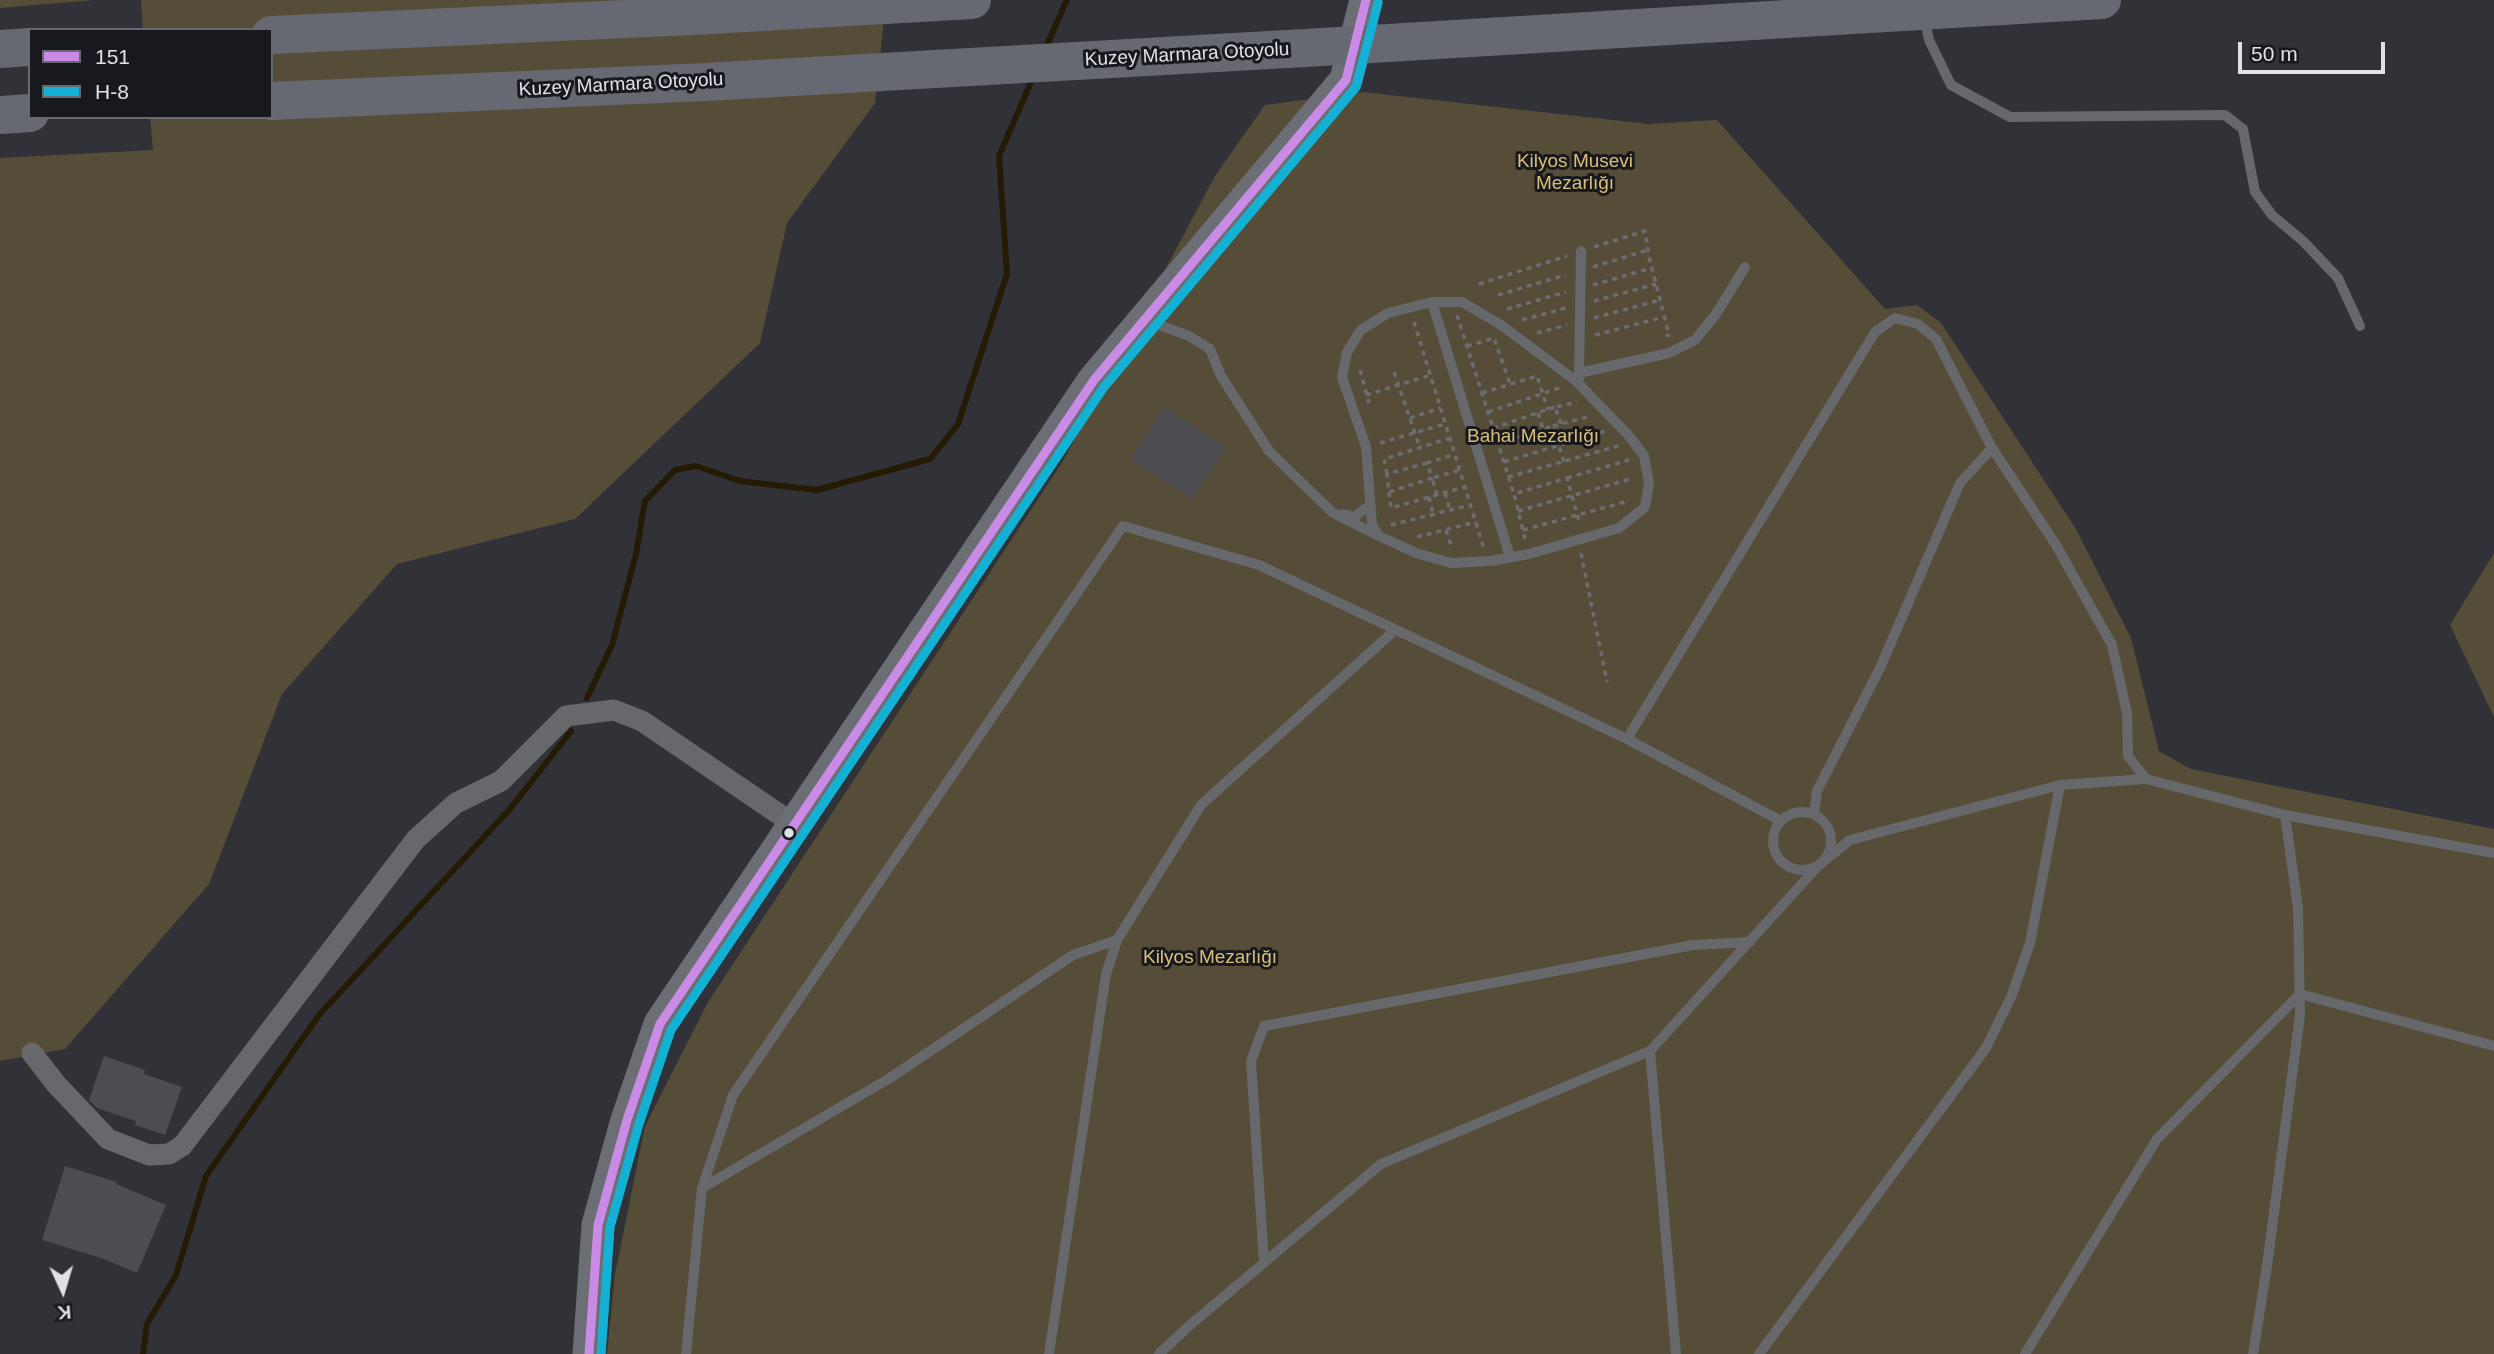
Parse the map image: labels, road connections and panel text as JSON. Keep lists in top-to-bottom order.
{
  "streets": {
    "highway": ["Kuzey Marmara Otoyolu"]
  },
  "parks": ["Kilyos Musevi Mezarlığı", "Bahai Mezarlığı", "Kilyos Mezarlığı"],
  "lines": ["transit line 151", "transit line H-8"],
  "legend": ["151", "H-8"],
  "scale_bar": "50 m",
  "north": "bottom"
}
